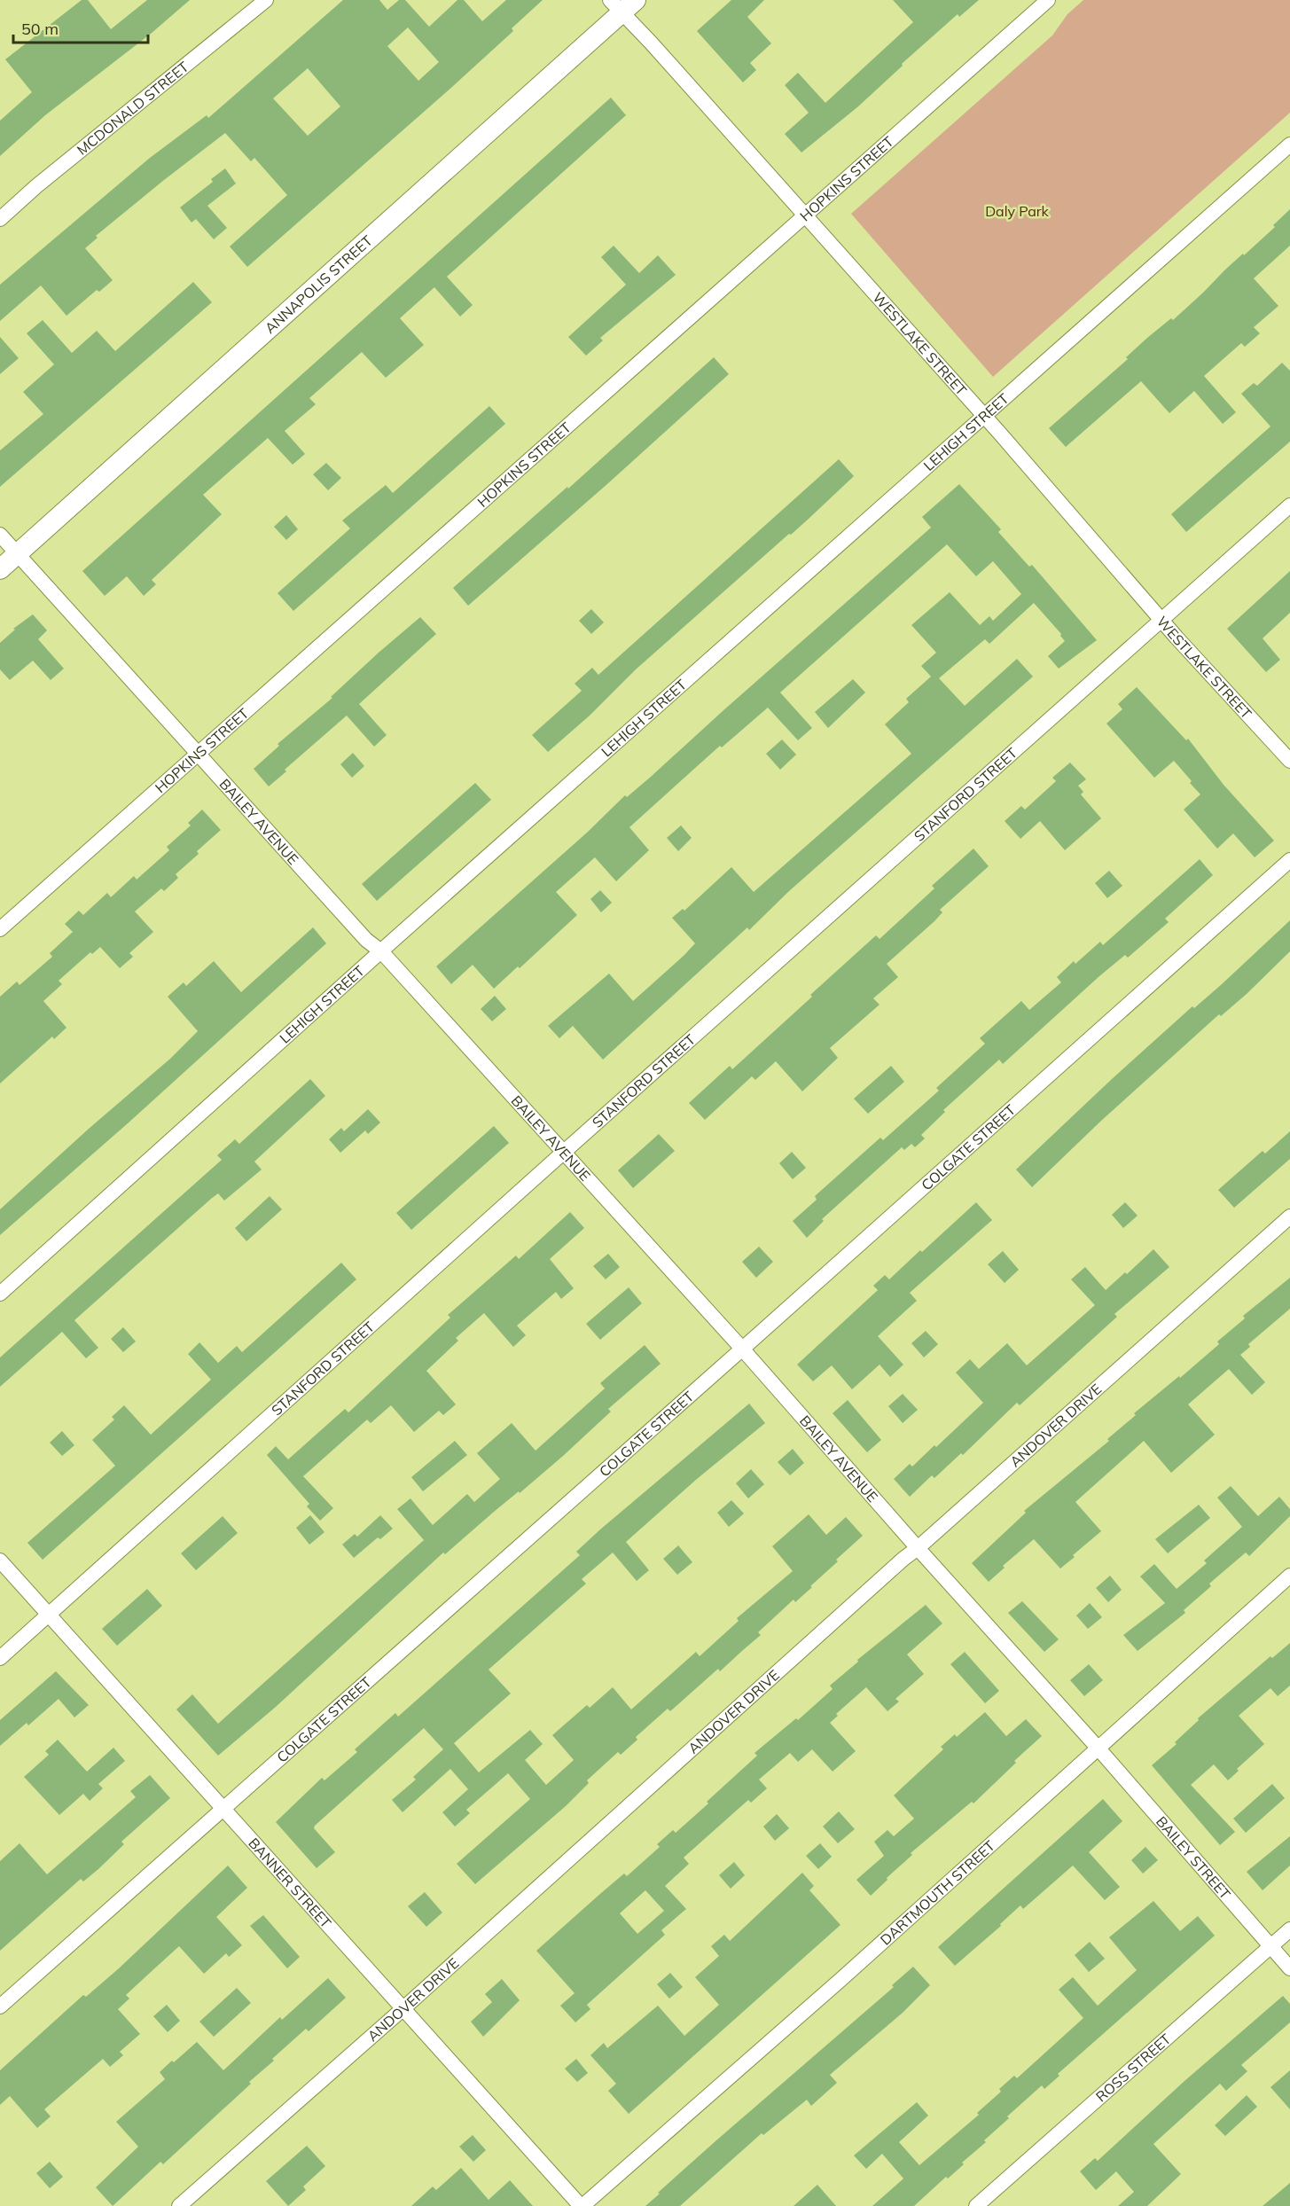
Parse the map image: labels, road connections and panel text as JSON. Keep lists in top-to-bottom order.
{
  "streets": {
    "street": [
      "MCDONALD STREET",
      "HOPKINS STREET",
      "ANNAPOLIS STREET",
      "WESTLAKE STREET",
      "LEHIGH STREET",
      "STANFORD STREET",
      "BAILEY AVENUE",
      "COLGATE STREET",
      "ANDOVER DRIVE",
      "BAILEY STREET",
      "BANNER STREET",
      "DARTMOUTH STREET",
      "ROSS STREET"
    ]
  },
  "crossings": [
    ["HOPKINS STREET", "WESTLAKE STREET"],
    ["HOPKINS STREET", "BAILEY AVENUE"],
    ["ANNAPOLIS STREET", "WESTLAKE STREET"],
    ["ANNAPOLIS STREET", "BAILEY AVENUE"],
    ["WESTLAKE STREET", "LEHIGH STREET"],
    ["WESTLAKE STREET", "STANFORD STREET"],
    ["LEHIGH STREET", "BAILEY AVENUE"],
    ["STANFORD STREET", "BAILEY AVENUE"],
    ["STANFORD STREET", "BANNER STREET"],
    ["BAILEY AVENUE", "COLGATE STREET"],
    ["BAILEY AVENUE", "ANDOVER DRIVE"],
    ["BAILEY AVENUE", "BAILEY STREET"],
    ["BAILEY AVENUE", "DARTMOUTH STREET"],
    ["COLGATE STREET", "BANNER STREET"],
    ["ANDOVER DRIVE", "BANNER STREET"],
    ["BAILEY STREET", "DARTMOUTH STREET"],
    ["BAILEY STREET", "ROSS STREET"],
    ["BANNER STREET", "DARTMOUTH STREET"]
  ],
  "parks": ["Daly Park"],
  "scale_bar": "50 m"
}
